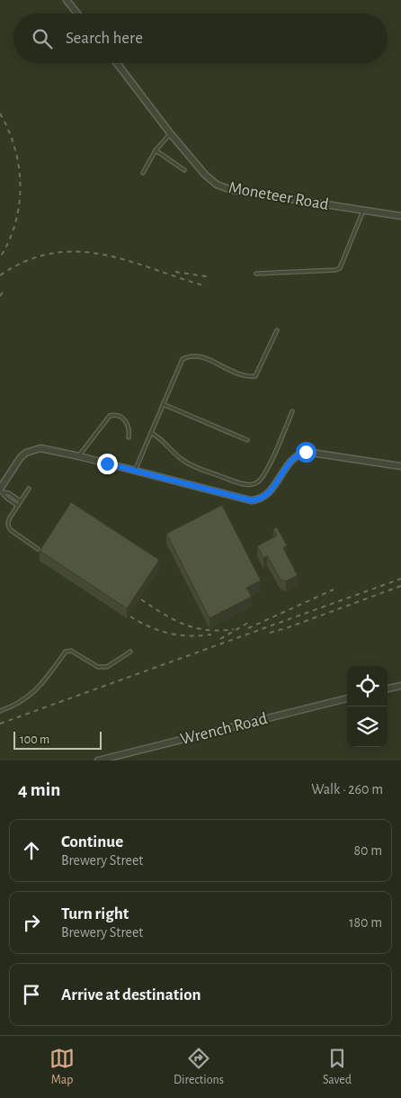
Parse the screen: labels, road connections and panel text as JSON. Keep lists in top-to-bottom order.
{
  "streets": {
    "street": ["Moneteer Road", "Wrench Road"]
  },
  "scale_bar": "100 m",
  "page": {
    "search": "Search here",
    "scale": "100 m",
    "heading": ["4 min", "Walk · 260 m"],
    "list": [
      ["Continue", "Brewery Street", "80 m"],
      ["Turn right", "Brewery Street", "180 m"],
      "Arrive at destination"
    ],
    "nav": ["Map", "Directions", "Saved"]
  }
}
